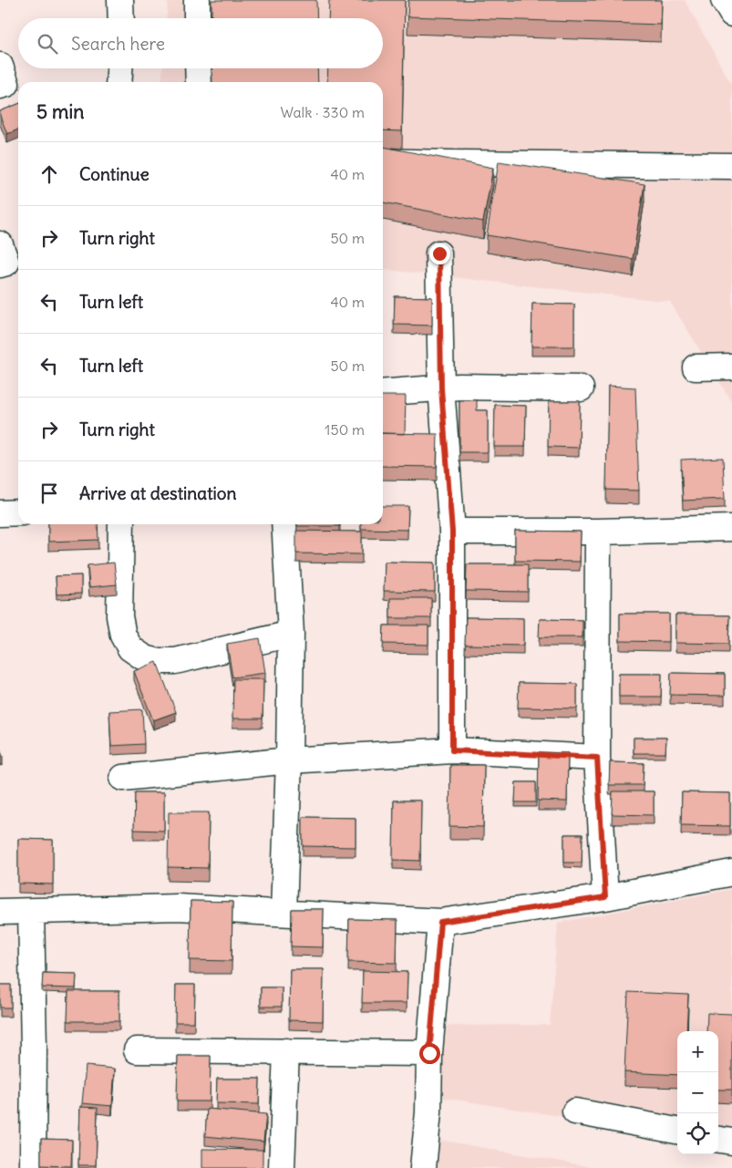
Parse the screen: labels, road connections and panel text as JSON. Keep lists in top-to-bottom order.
{
  "page": {
    "search": "Search here",
    "heading": ["5 min", "Walk · 330 m"],
    "list": [
      ["Continue", "40 m"],
      ["Turn right", "50 m"],
      ["Turn left", "40 m"],
      ["Turn left", "50 m"],
      ["Turn right", "150 m"],
      "Arrive at destination"
    ],
    "map_buttons": ["+", "−"]
  }
}
